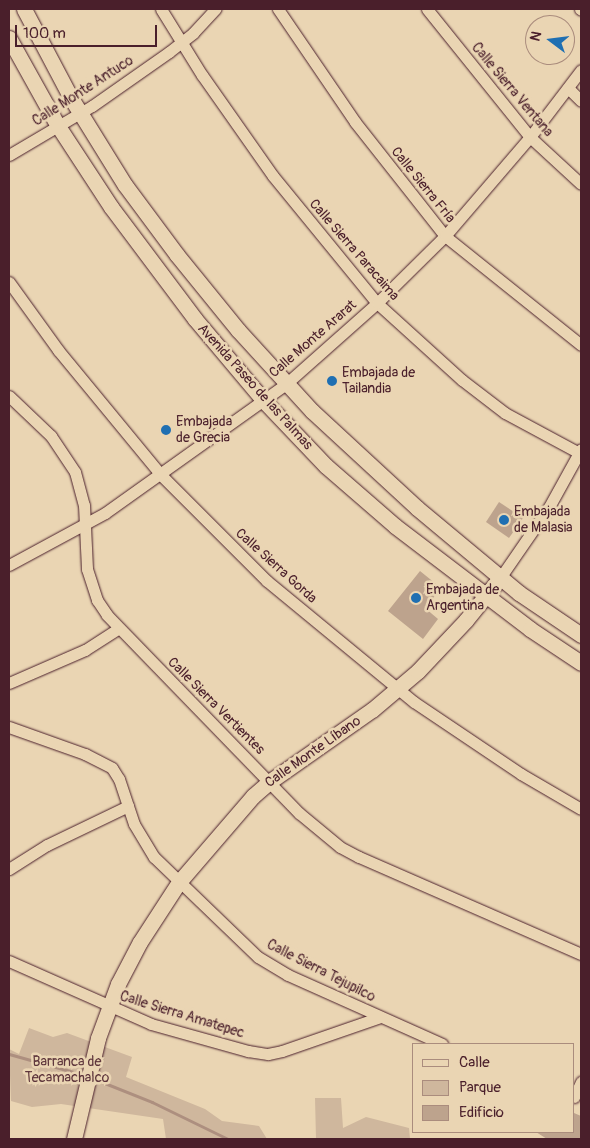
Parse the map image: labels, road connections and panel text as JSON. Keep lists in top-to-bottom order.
{
  "streets": {
    "main road": ["Avenida Paseo de las Palmas", "Calle Monte Líbano"],
    "street": [
      "Calle Sierra Ventana",
      "Calle Monte Antuco",
      "Calle Sierra Fría",
      "Calle Sierra Paracaima",
      "Calle Monte Ararat",
      "Calle Sierra Gorda",
      "Calle Sierra Vertientes",
      "Calle Sierra Tejupilco",
      "Calle Sierra Amatepec"
    ]
  },
  "crossings": [
    ["Calle Sierra Ventana", "Calle Monte Ararat"],
    ["Calle Monte Antuco", "Calle Sierra Paracaima"],
    ["Calle Monte Antuco", "Avenida Paseo de las Palmas"],
    ["Calle Sierra Fría", "Calle Monte Ararat"],
    ["Calle Sierra Paracaima", "Calle Monte Ararat"],
    ["Calle Sierra Paracaima", "Calle Monte Líbano"],
    ["Calle Monte Ararat", "Avenida Paseo de las Palmas"],
    ["Calle Monte Ararat", "Calle Sierra Gorda"],
    ["Calle Monte Ararat", "Calle Sierra Vertientes"],
    ["Avenida Paseo de las Palmas", "Calle Monte Líbano"],
    ["Calle Sierra Gorda", "Calle Monte Líbano"],
    ["Calle Sierra Vertientes", "Calle Monte Líbano"],
    ["Calle Monte Líbano", "Calle Sierra Tejupilco"],
    ["Calle Monte Líbano", "Calle Sierra Amatepec"],
    ["Calle Sierra Tejupilco", "Calle Sierra Amatepec"]
  ],
  "parks": ["Barranca de Tecamachalco"],
  "places": [
    "Embajada de Tailandia",
    "Embajada de Grecia",
    "Embajada de Malasia",
    "Embajada de Argentina"
  ],
  "legend": ["Calle", "Parque", "Edificio"],
  "scale_bar": "100 m",
  "north": "left"
}
